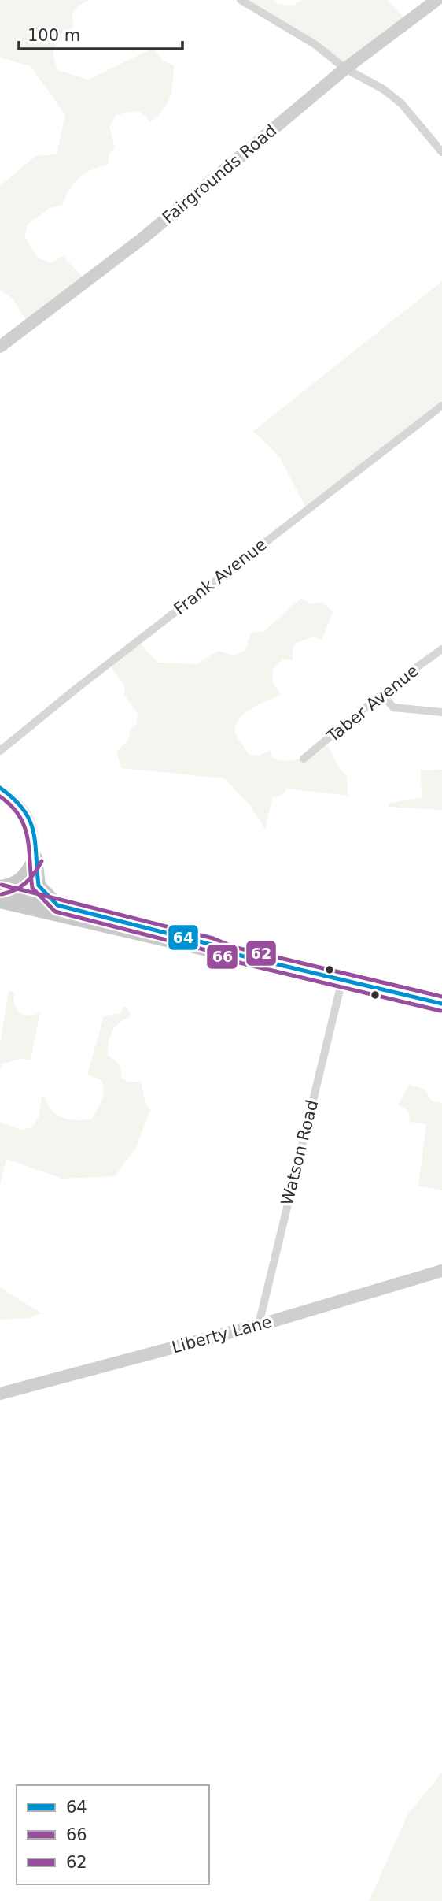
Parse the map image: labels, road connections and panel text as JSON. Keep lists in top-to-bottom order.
{
  "streets": {
    "street": [
      "Fairgrounds Road",
      "Frank Avenue",
      "Taber Avenue",
      "Watson Road",
      "Liberty Lane"
    ]
  },
  "crossings": [
    ["Watson Road", "Liberty Lane"]
  ],
  "lines": ["transit line 64", "transit line 66", "transit line 62"],
  "legend": ["64", "66", "62"],
  "scale_bar": "100 m"
}
